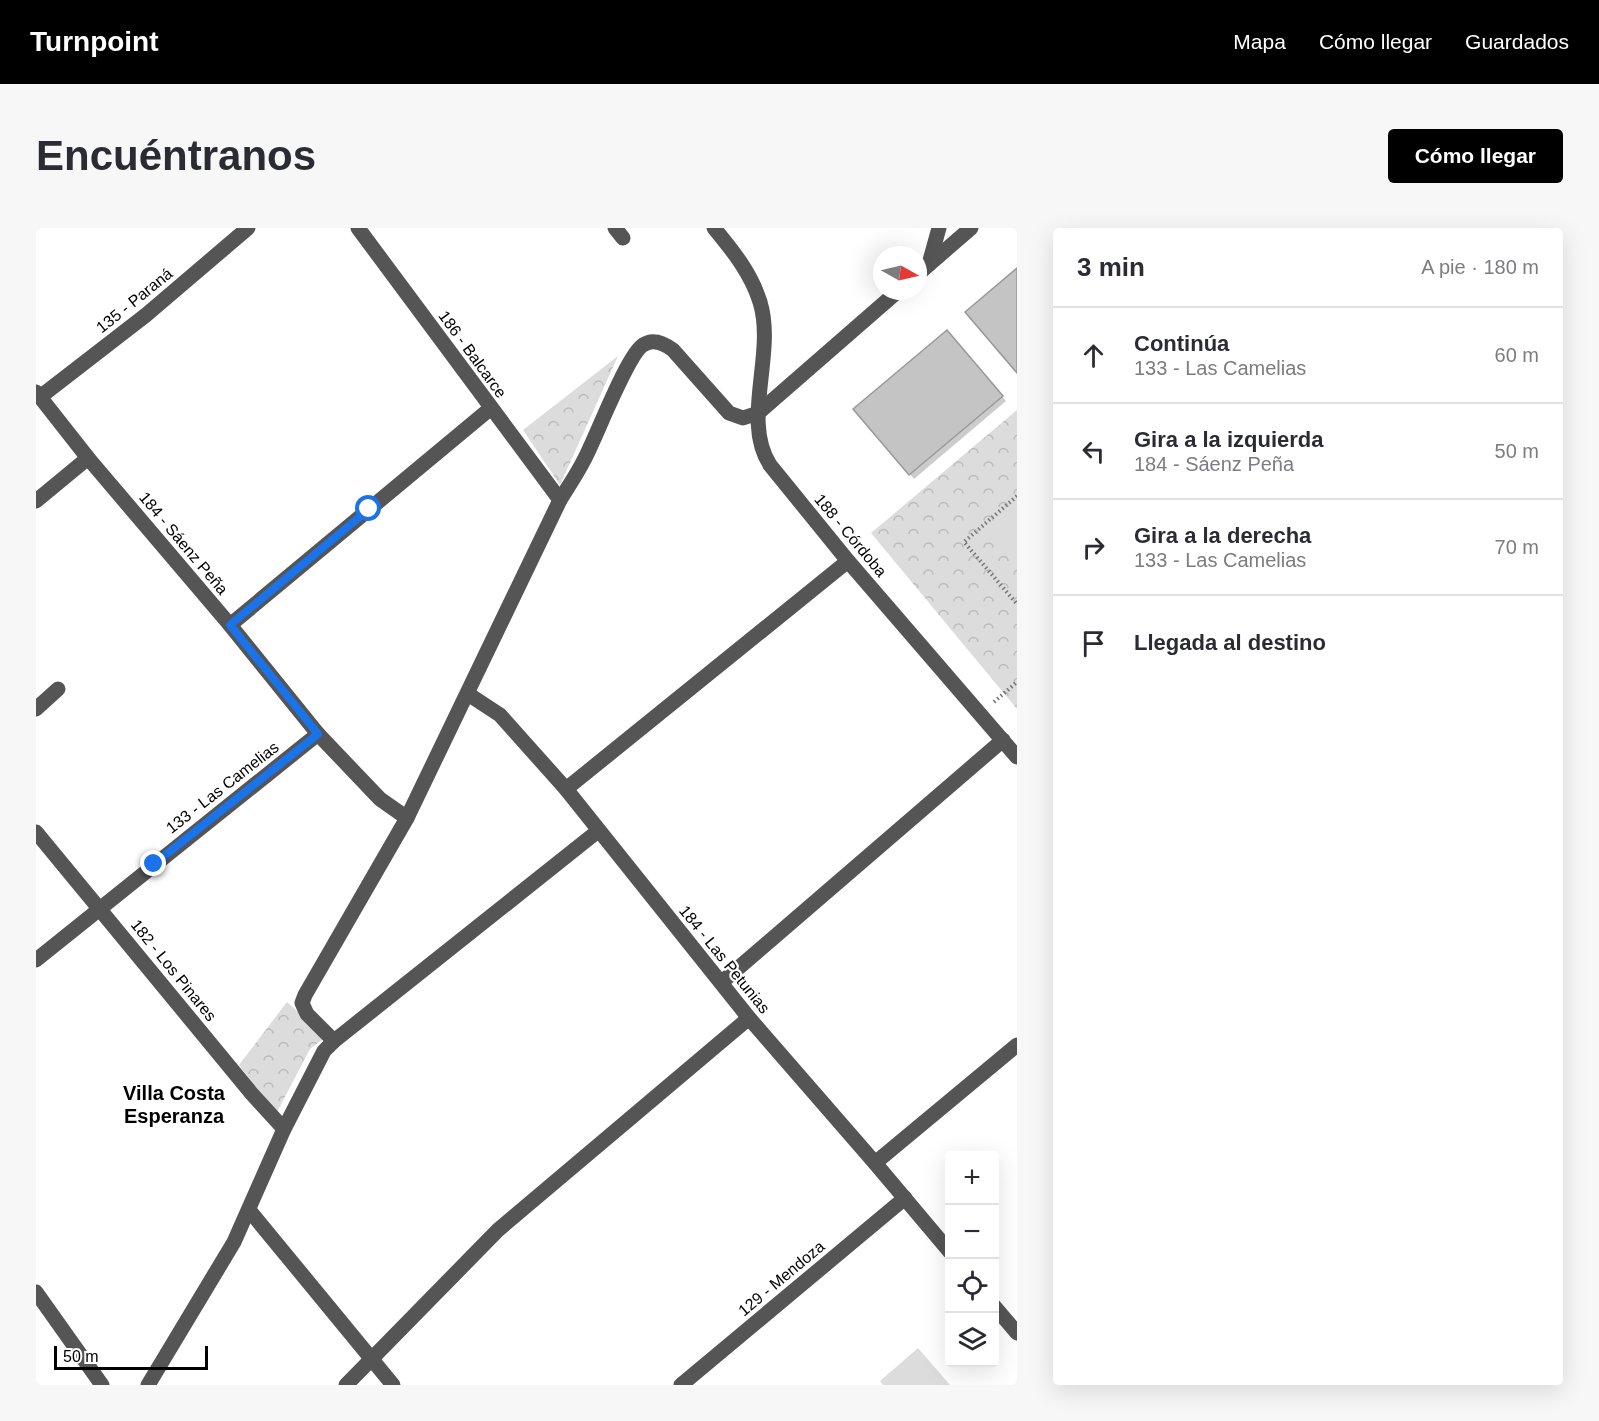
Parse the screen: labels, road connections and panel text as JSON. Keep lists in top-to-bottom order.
{
  "streets": {
    "street": [
      "135 - Paraná",
      "186 - Balcarce",
      "188 - Córdoba",
      "184 - Sáenz Peña",
      "133 - Las Camelias",
      "184 - Las Petunias",
      "182 - Los Pinares",
      "129 - Mendoza"
    ]
  },
  "crossings": [
    ["135 - Paraná", "184 - Sáenz Peña"],
    ["184 - Sáenz Peña", "133 - Las Camelias"],
    ["133 - Las Camelias", "182 - Los Pinares"],
    ["184 - Las Petunias", "129 - Mendoza"]
  ],
  "districts": ["Villa Costa Esperanza"],
  "scale_bar": "50 m",
  "north": "right",
  "page": {
    "header": "Turnpoint",
    "nav": ["Mapa", "Cómo llegar", "Guardados"],
    "buttons": "Cómo llegar",
    "title": "Encuéntranos",
    "heading": ["3 min", "A pie · 180 m"],
    "list": [
      ["Continúa", "133 - Las Camelias", "60 m"],
      ["Gira a la izquierda", "184 - Sáenz Peña", "50 m"],
      ["Gira a la derecha", "133 - Las Camelias", "70 m"],
      "Llegada al destino"
    ],
    "map_buttons": ["+", "−"],
    "scale": "50 m"
  }
}
